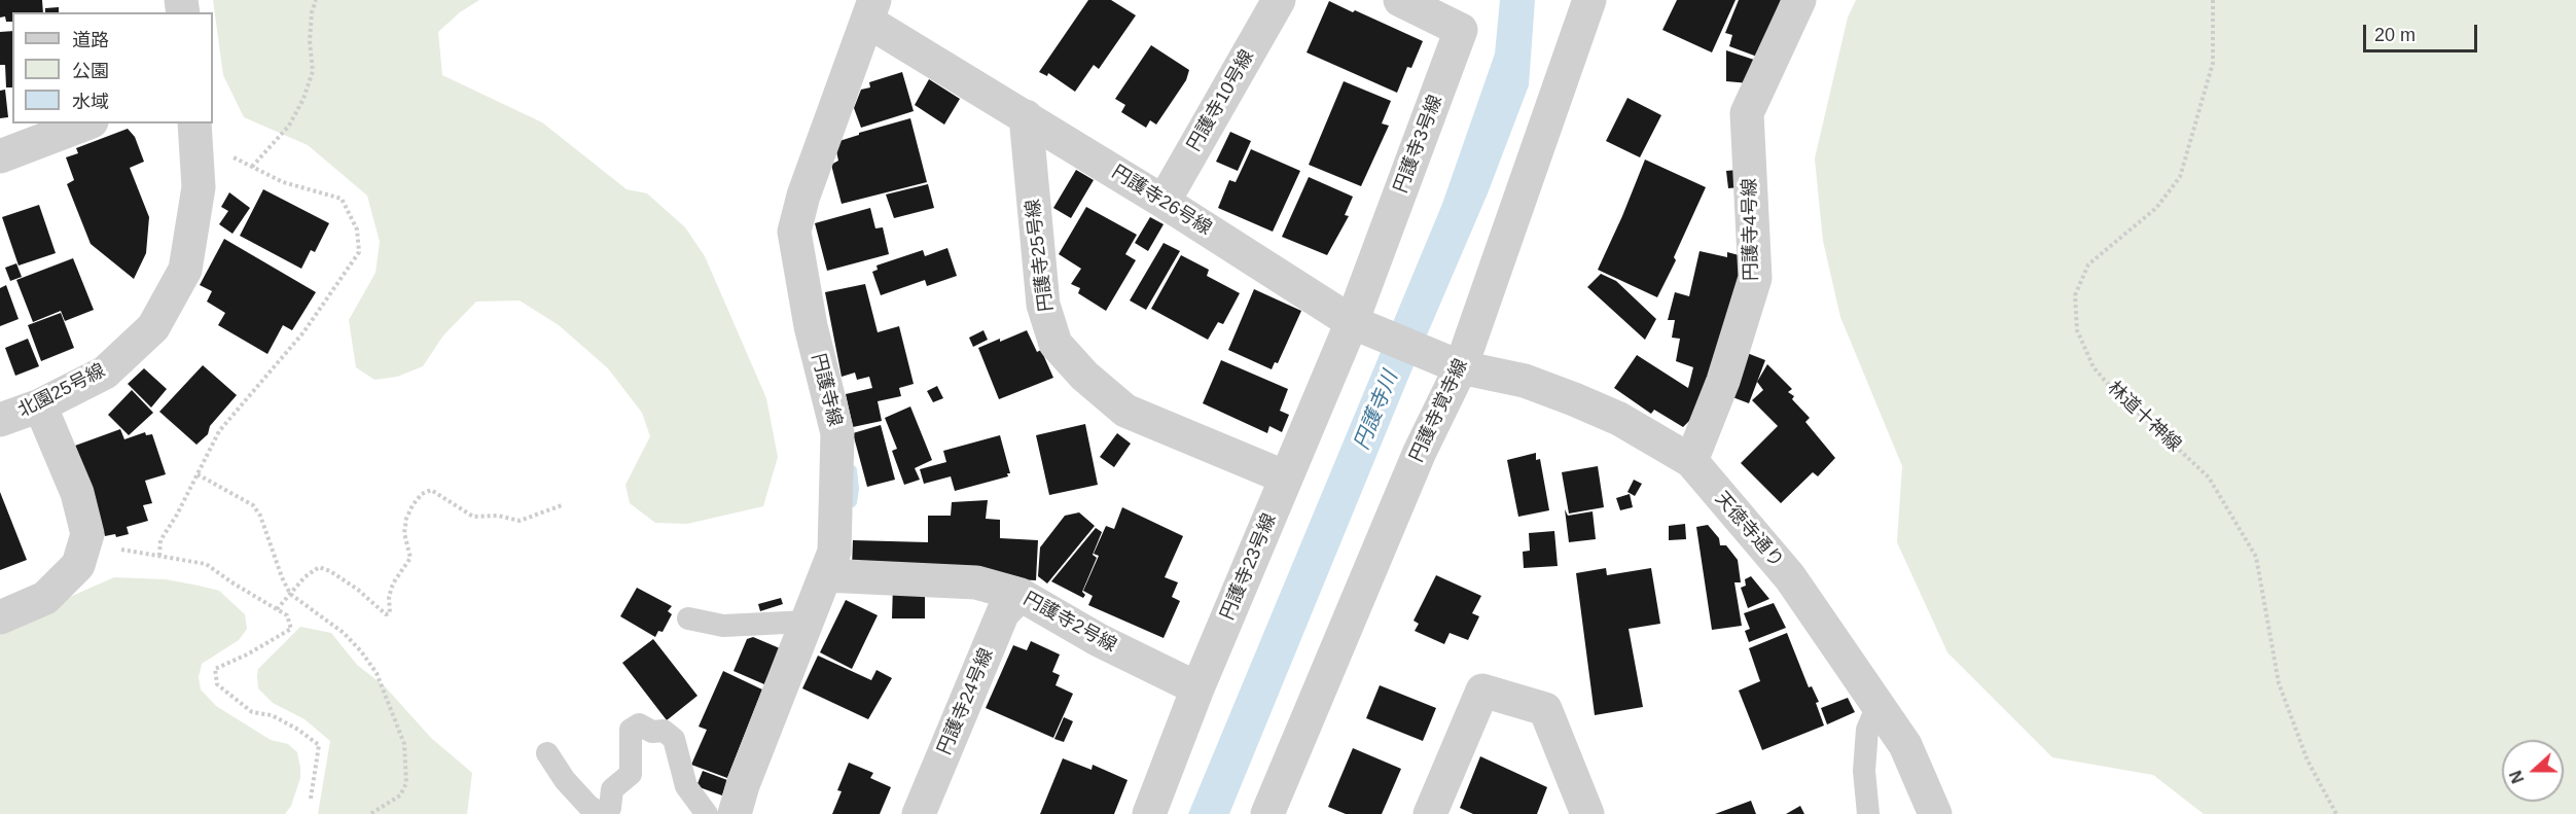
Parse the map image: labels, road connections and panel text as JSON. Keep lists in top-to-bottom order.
{
  "streets": {
    "street": [
      "円護寺10号線",
      "円護寺3号線",
      "円護寺26号線",
      "円護寺4号線",
      "円護寺25号線",
      "円護寺線",
      "北園25号線",
      "円護寺覚寺線",
      "天徳寺通り",
      "円護寺23号線",
      "円護寺2号線",
      "円護寺24号線"
    ],
    "path": ["林道十神線"]
  },
  "crossings": [
    ["円護寺10号線", "円護寺26号線"],
    ["円護寺3号線", "円護寺26号線"],
    ["円護寺3号線", "円護寺23号線"],
    ["円護寺26号線", "円護寺25号線"],
    ["円護寺26号線", "円護寺線"],
    ["円護寺26号線", "円護寺覚寺線"],
    ["円護寺26号線", "天徳寺通り"],
    ["円護寺26号線", "円護寺23号線"],
    ["円護寺4号線", "天徳寺通り"],
    ["円護寺25号線", "円護寺23号線"],
    ["円護寺線", "円護寺2号線"],
    ["円護寺覚寺線", "天徳寺通り"],
    ["円護寺23号線", "円護寺2号線"],
    ["円護寺2号線", "円護寺24号線"]
  ],
  "water": ["円護寺川"],
  "legend": ["道路", "公園", "水域"],
  "scale_bar": "20 m",
  "north": "left"
}
